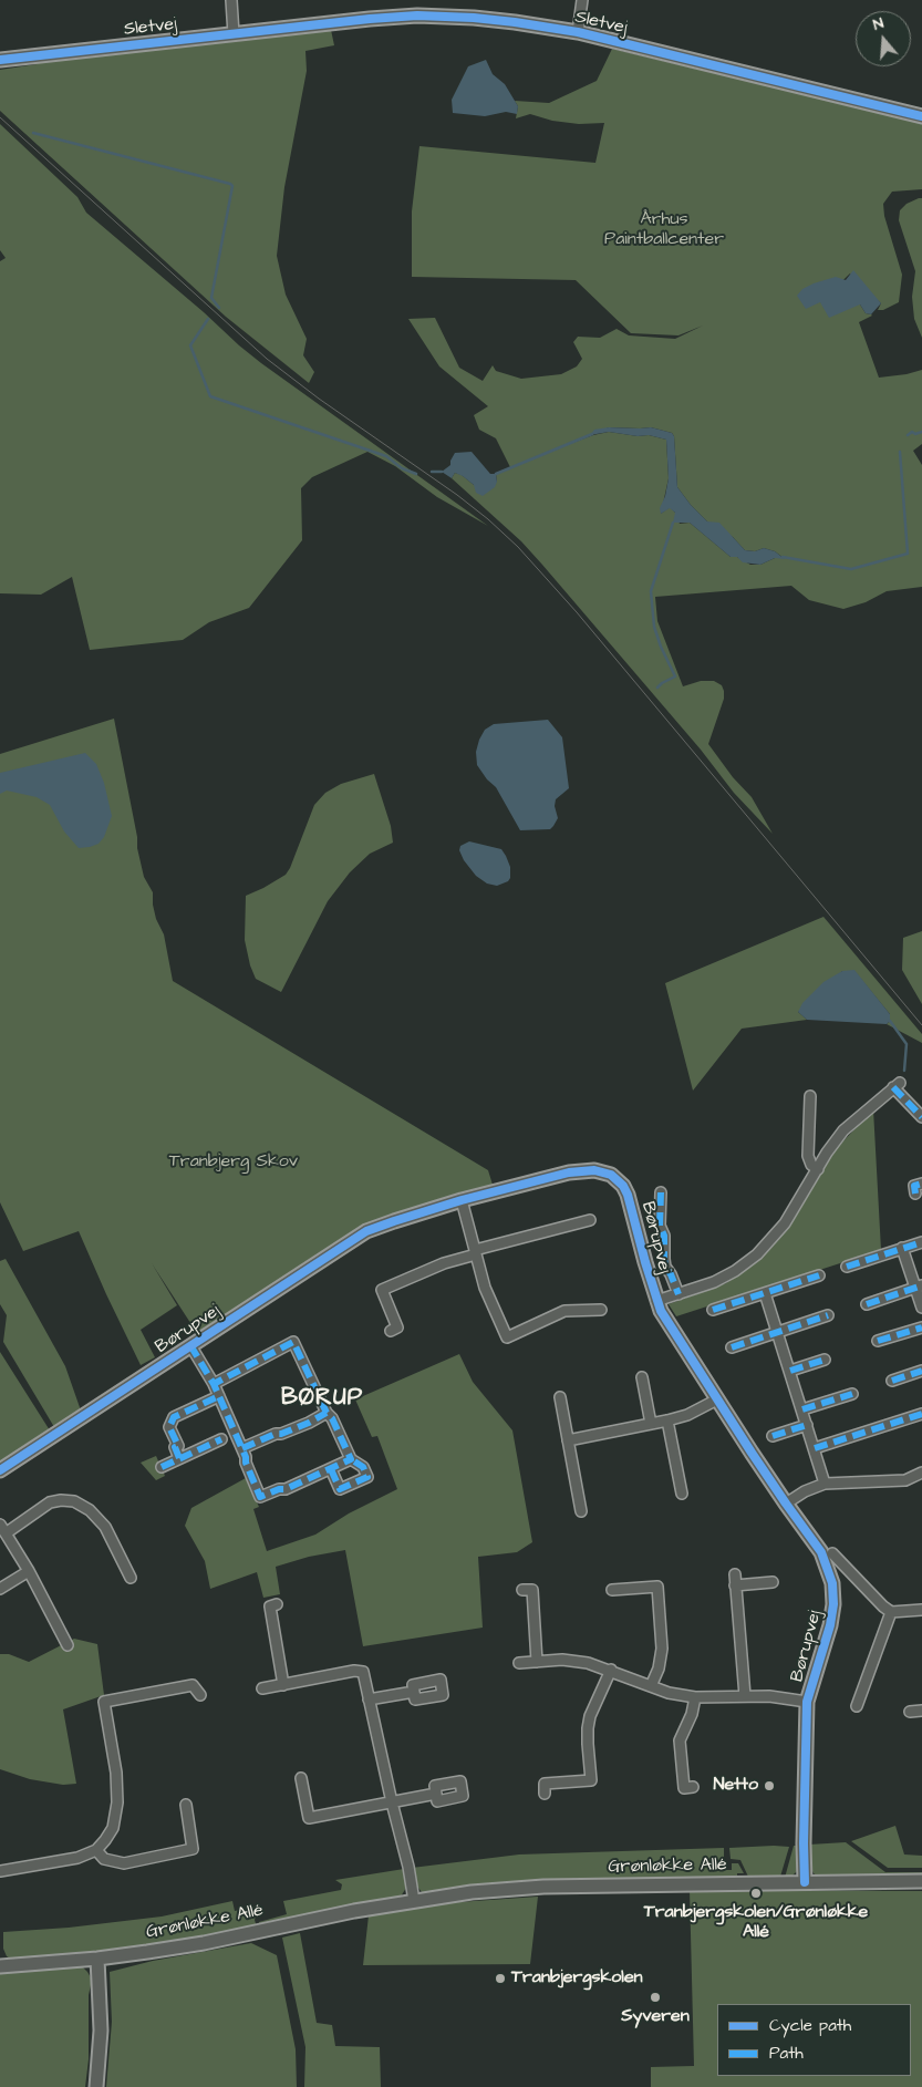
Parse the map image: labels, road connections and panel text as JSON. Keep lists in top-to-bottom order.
{
  "streets": {
    "street": ["Sletvej", "Børupvej", "Grønløkke Allé"]
  },
  "crossings": [
    ["Børupvej", "Grønløkke Allé"]
  ],
  "districts": ["BØRUP"],
  "parks": ["Århus Paintballcenter", "Tranbjerg Skov"],
  "places": [
    "Netto",
    "Tranbjergskolen/Grønløkke Allé",
    "Tranbjergskolen",
    "Syveren"
  ],
  "legend": ["Cycle path", "Path"],
  "north": "top"
}
